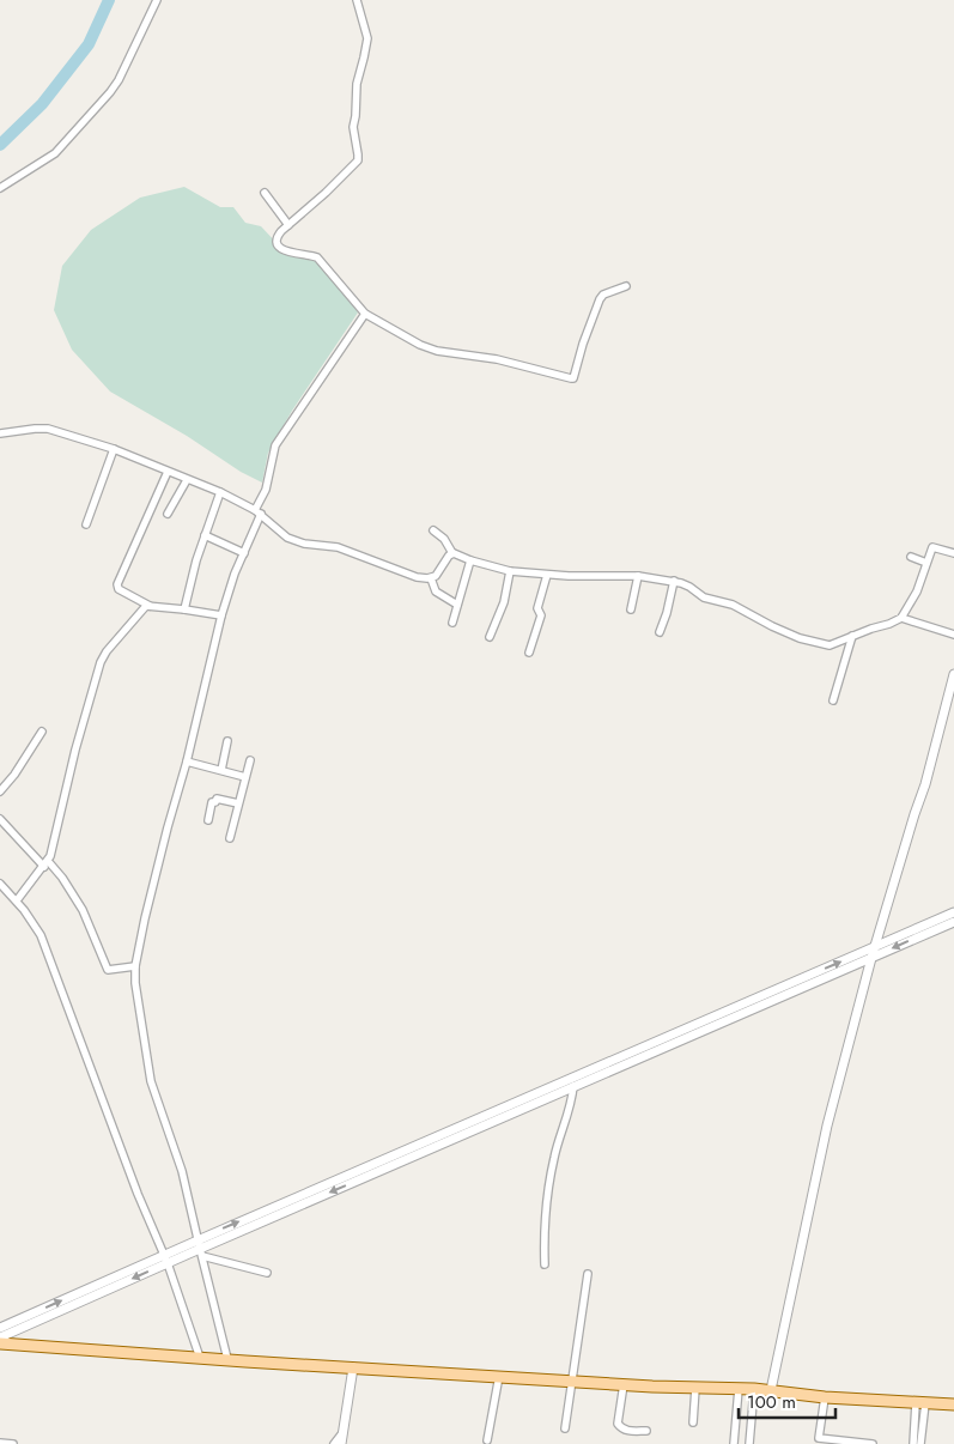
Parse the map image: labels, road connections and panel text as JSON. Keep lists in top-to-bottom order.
{
  "scale_bar": "100 m"
}
